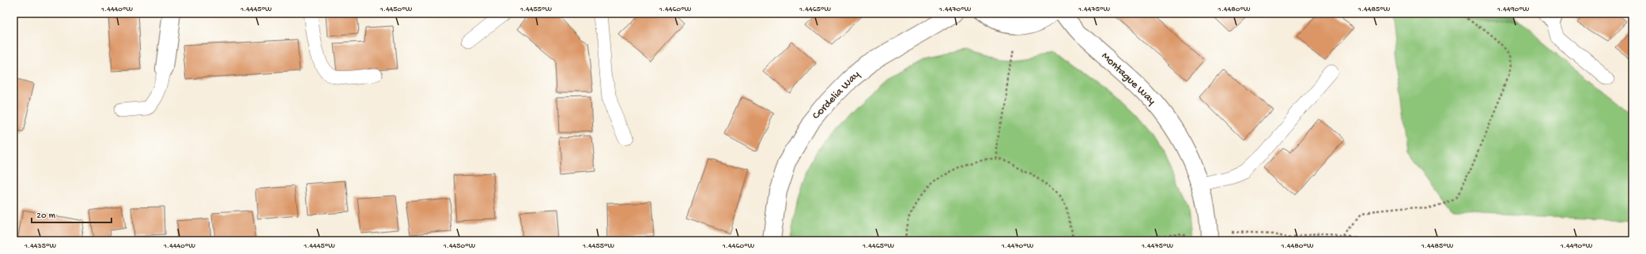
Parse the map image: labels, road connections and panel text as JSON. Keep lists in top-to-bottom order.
{
  "streets": {
    "street": ["Montague Way", "Cordelia Way"]
  },
  "scale_bar": "20 m",
  "coordinates": [
    "1.4440°W",
    "1.4445°W",
    "1.4450°W",
    "1.4455°W",
    "1.4460°W",
    "1.4465°W",
    "1.4470°W",
    "1.4475°W",
    "1.4480°W",
    "1.4485°W",
    "1.4490°W",
    "1.4435°W"
  ]
}
